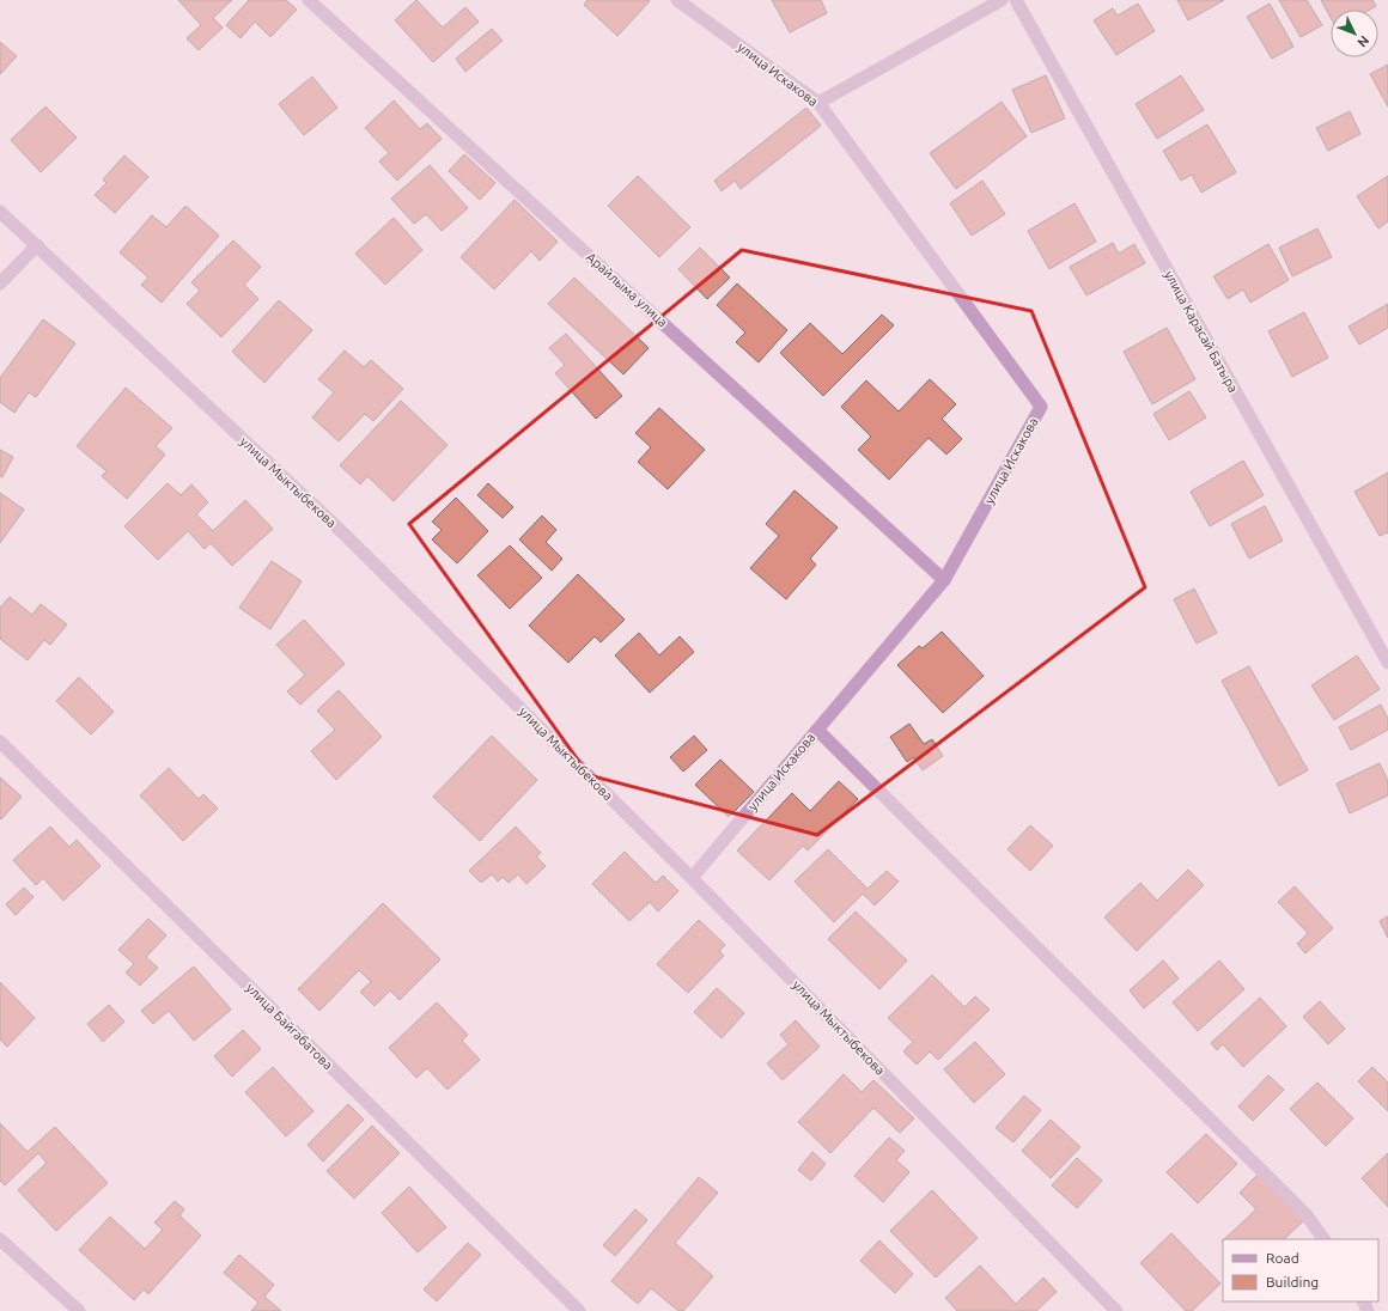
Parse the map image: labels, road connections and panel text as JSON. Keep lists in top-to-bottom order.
{
  "streets": {
    "street": [
      "улица Искакова",
      "Арайлыма улица",
      "улица Карасай Батыра",
      "улица Мыктыбекова",
      "улица Байгабатова"
    ]
  },
  "crossings": [
    ["улица Искакова", "Арайлыма улица"],
    ["улица Искакова", "улица Мыктыбекова"]
  ],
  "legend": ["Road", "Building"],
  "north": "bottom right"
}
